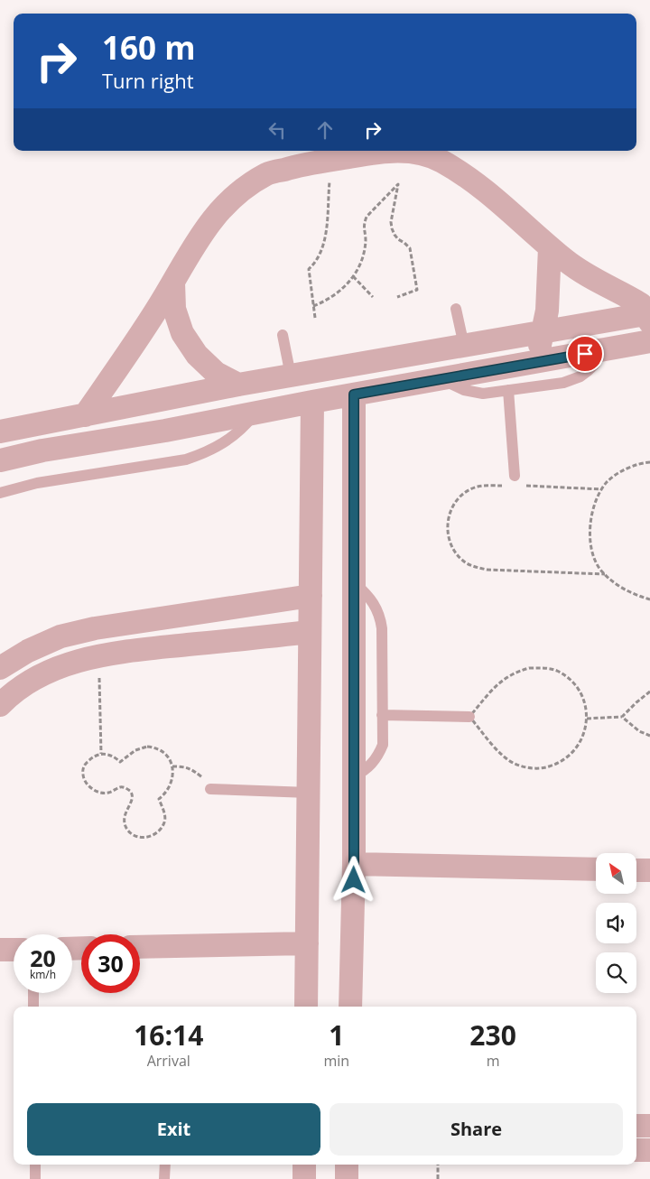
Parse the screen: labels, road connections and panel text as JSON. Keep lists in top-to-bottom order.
{
  "north": "top left",
  "page": {
    "turn": ["160 m", "Turn right"],
    "speed": "20 km/h",
    "limit": "30",
    "eta": [
      "16:14",
      "Arrival",
      "1",
      "min",
      "230",
      "m"
    ],
    "buttons": ["Exit", "Share"]
  }
}
